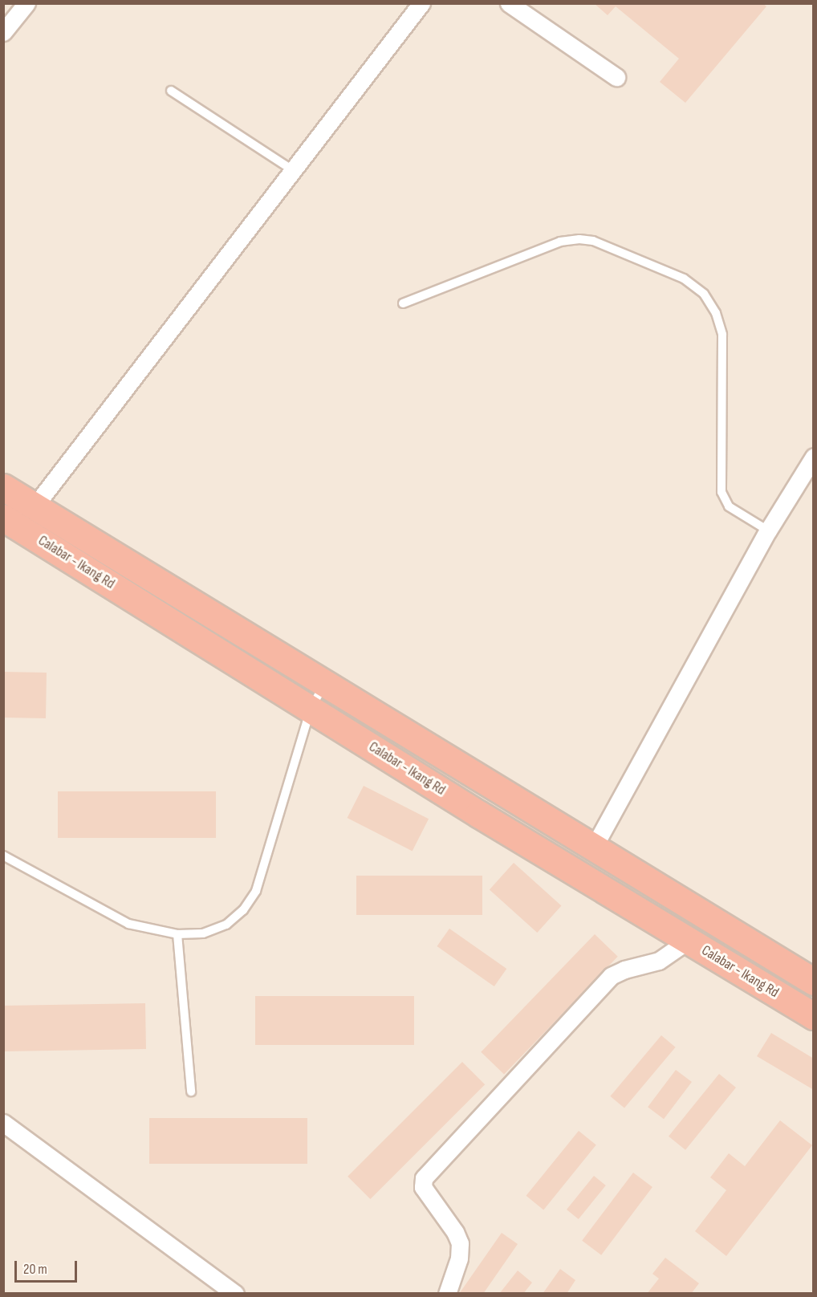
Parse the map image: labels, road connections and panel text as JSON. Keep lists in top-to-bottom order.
{
  "streets": {
    "highway": ["Calabar - Ikang Rd"]
  },
  "scale_bar": "20 m"
}
